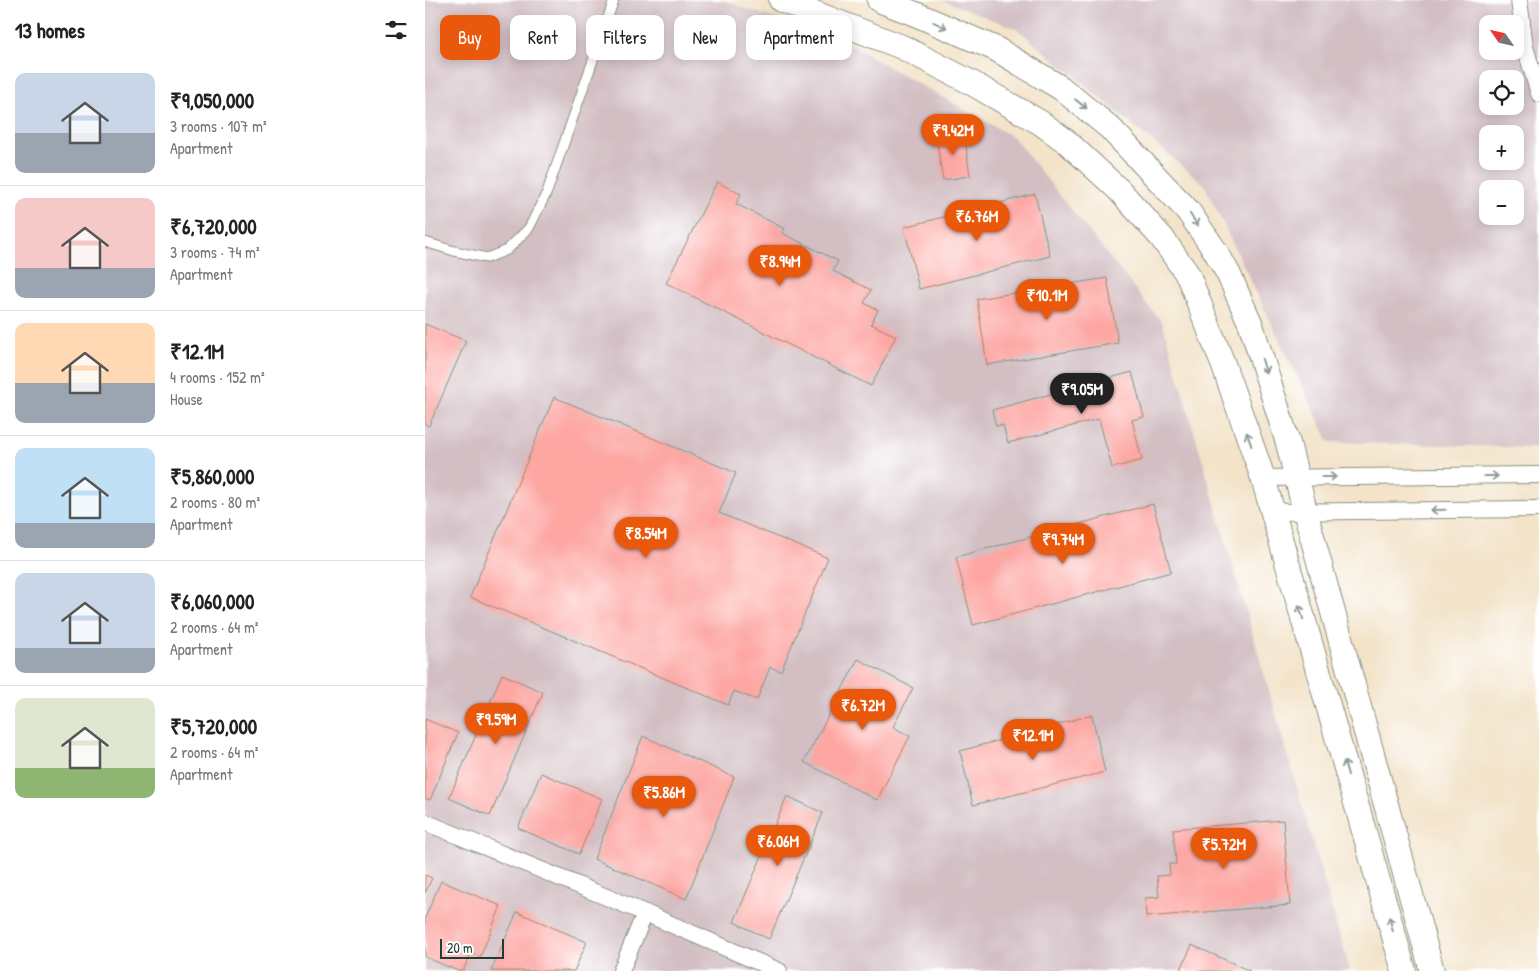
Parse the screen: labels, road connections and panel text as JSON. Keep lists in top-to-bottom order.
{
  "scale_bar": "20 m",
  "north": "top left",
  "page": {
    "heading": "13 homes",
    "map_buttons": ["+", "−"],
    "chip": [
      "Buy",
      "Rent",
      "Filters",
      "New",
      "Apartment"
    ],
    "list": [
      {
        "name": "₹9,050,000",
        "note": "3 rooms · 107 m² · Apartment"
      },
      {
        "name": "₹6,720,000",
        "note": "3 rooms · 74 m² · Apartment"
      },
      {
        "name": "₹12.1M",
        "note": "4 rooms · 152 m² · House"
      },
      {
        "name": "₹5,860,000",
        "note": "2 rooms · 80 m² · Apartment"
      },
      {
        "name": "₹6,060,000",
        "note": "2 rooms · 64 m² · Apartment"
      },
      {
        "name": "₹5,720,000",
        "note": "2 rooms · 64 m² · Apartment"
      }
    ],
    "price": [
      "₹9.42M",
      "₹6.76M",
      "₹8.94M",
      "₹10.1M",
      "₹9.05M",
      "₹8.54M",
      "₹9.74M",
      "₹6.72M",
      "₹9.59M",
      "₹12.1M",
      "₹5.86M",
      "₹6.06M",
      "₹5.72M"
    ],
    "scale": "20 m"
  }
}
